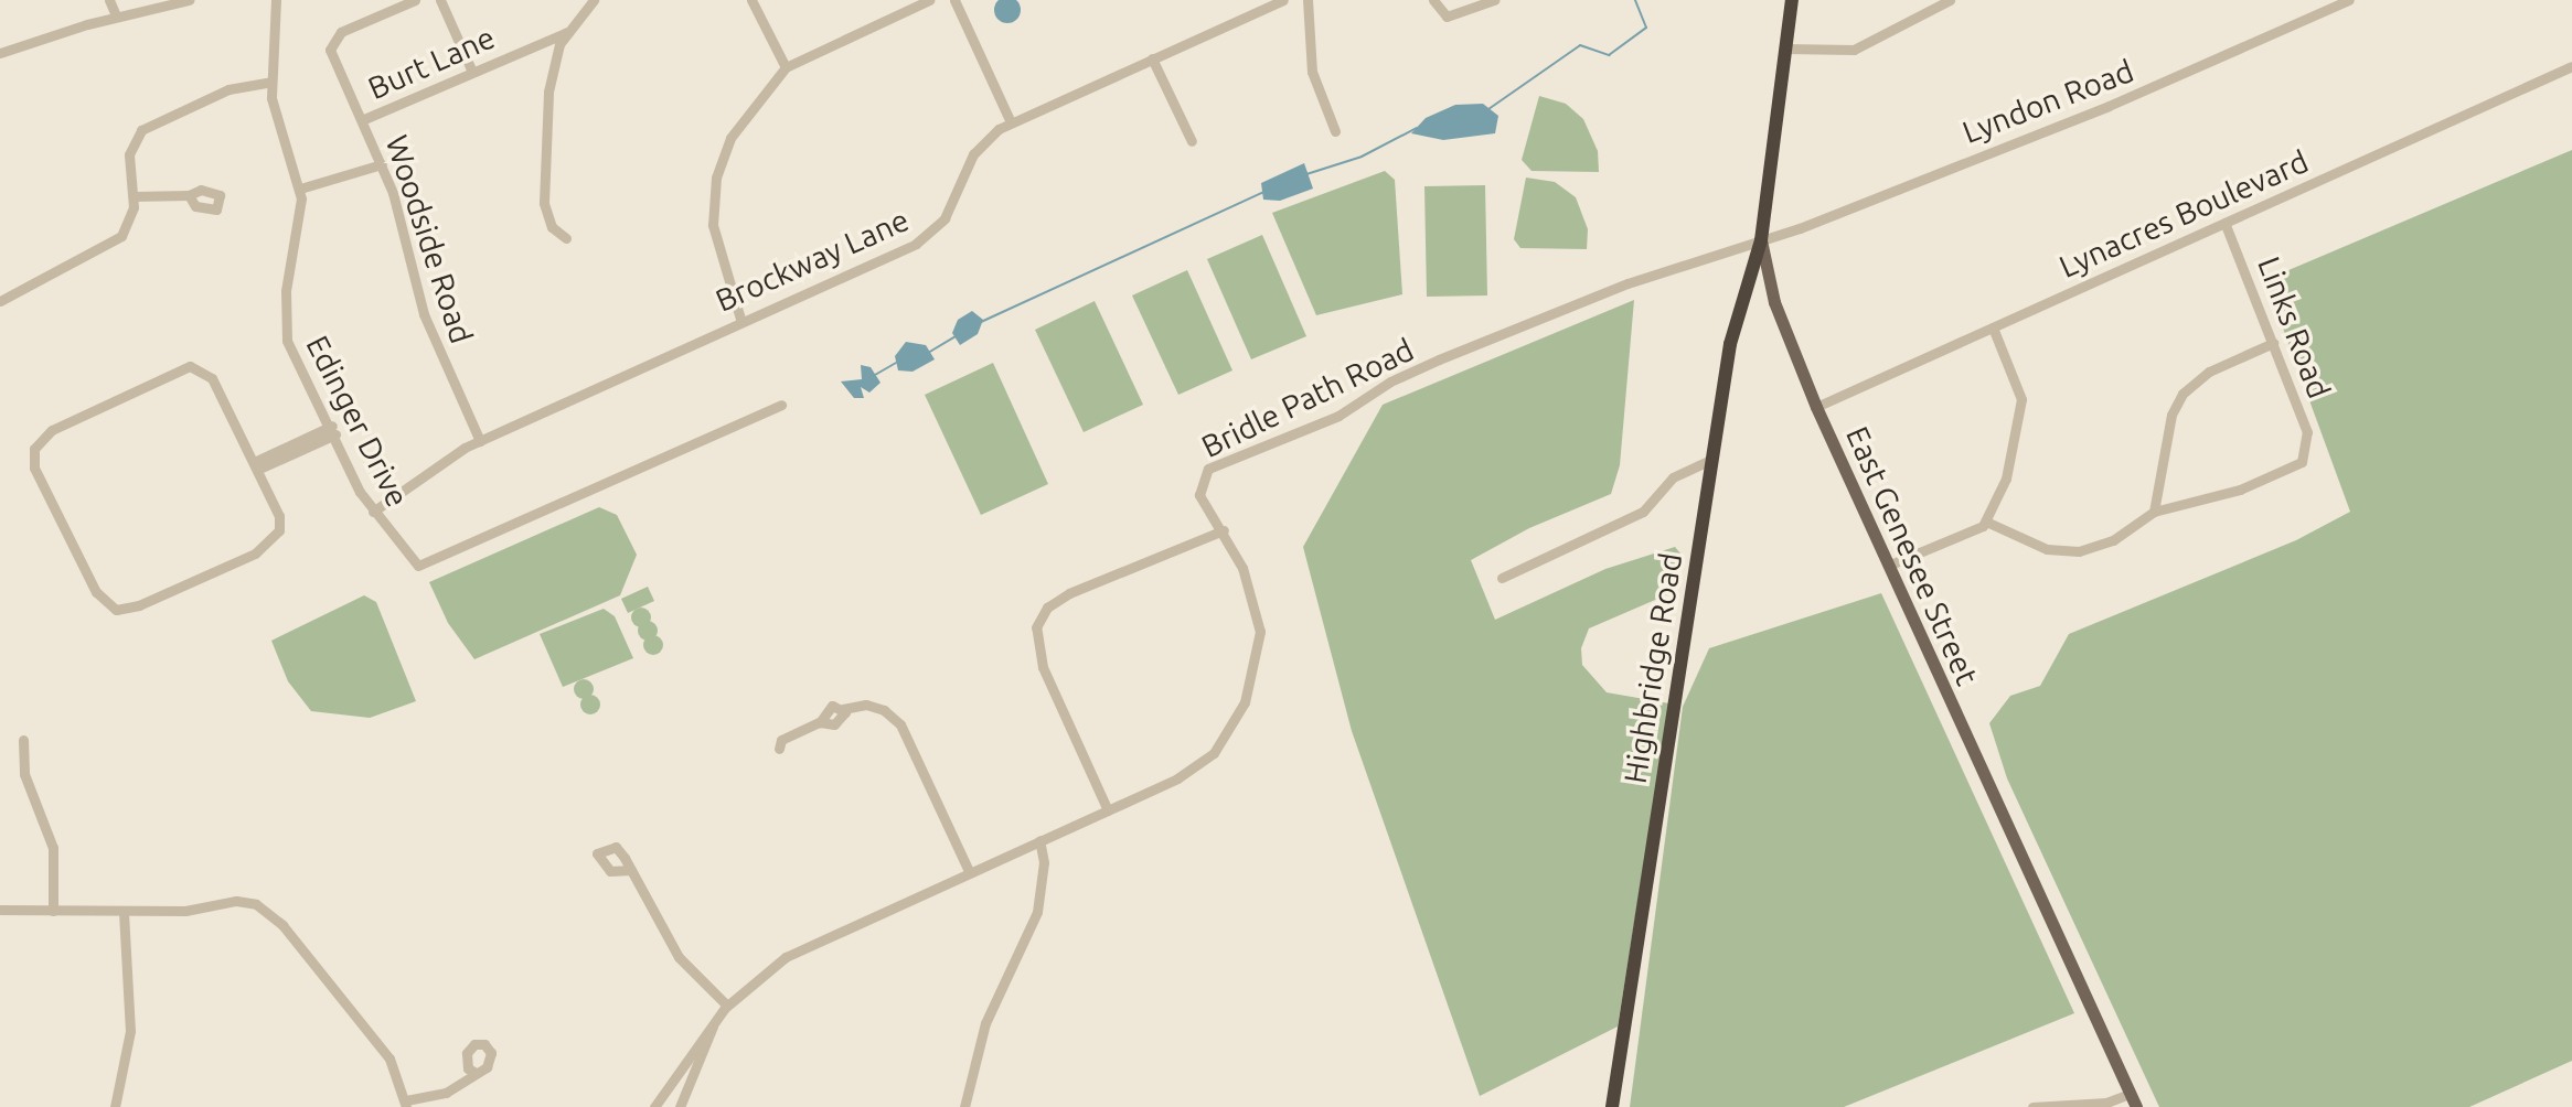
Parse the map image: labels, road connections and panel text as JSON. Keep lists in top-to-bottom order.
{
  "streets": {
    "highway": ["East Genesee Street", "Highbridge Road"],
    "street": [
      "Burt Lane",
      "Lyndon Road",
      "Lynacres Boulevard",
      "Woodside Road",
      "Brockway Lane",
      "Links Road",
      "Bridle Path Road",
      "Edinger Drive"
    ]
  },
  "crossings": [
    ["Burt Lane", "Woodside Road"],
    ["Lyndon Road", "Bridle Path Road"],
    ["Lyndon Road", "East Genesee Street"],
    ["Lyndon Road", "Highbridge Road"],
    ["Lynacres Boulevard", "Links Road"],
    ["Lynacres Boulevard", "East Genesee Street"],
    ["Woodside Road", "Brockway Lane"],
    ["Brockway Lane", "Edinger Drive"],
    ["Bridle Path Road", "East Genesee Street"],
    ["Bridle Path Road", "Highbridge Road"],
    ["East Genesee Street", "Highbridge Road"]
  ]
}
